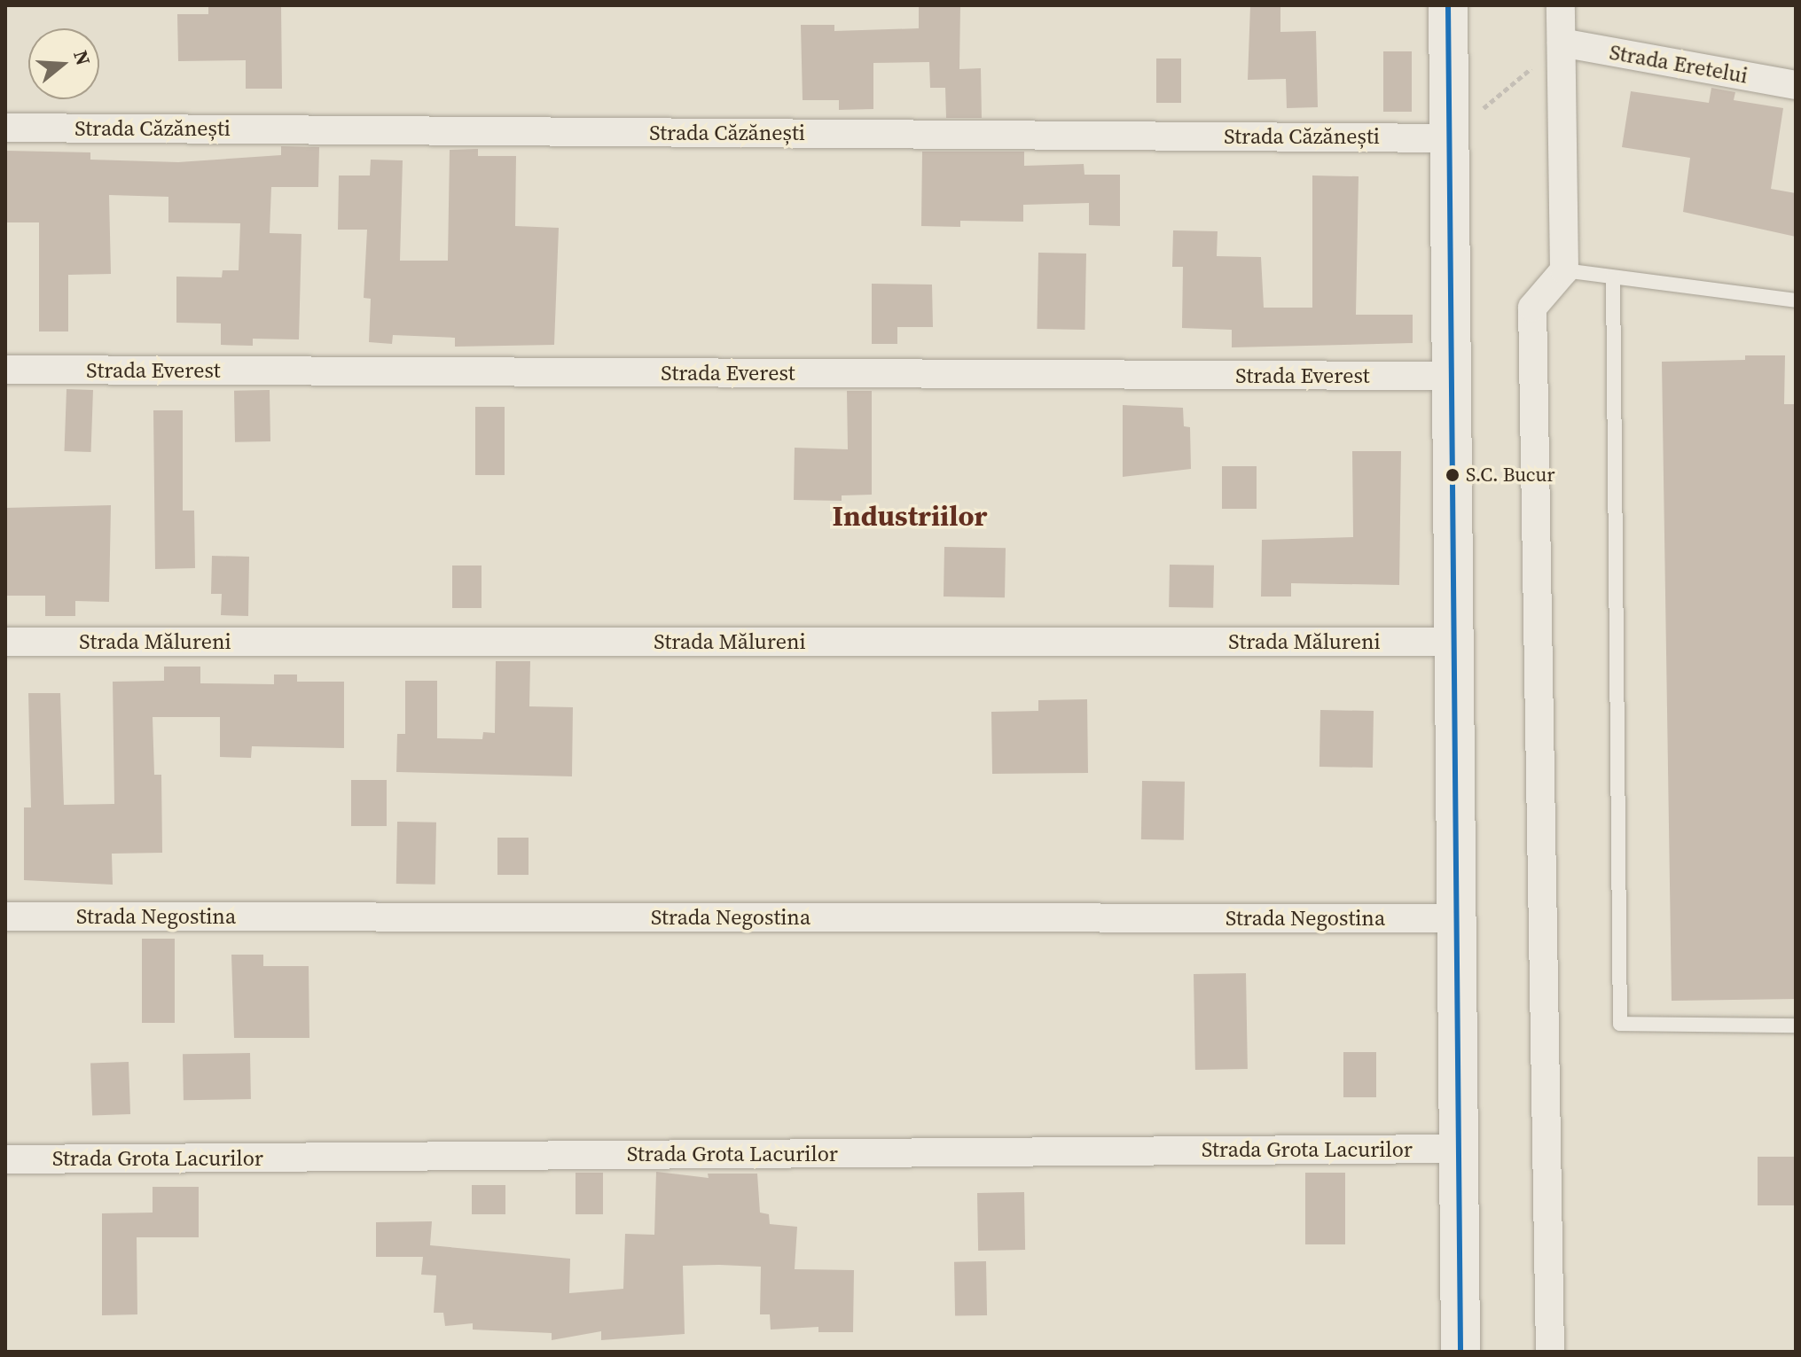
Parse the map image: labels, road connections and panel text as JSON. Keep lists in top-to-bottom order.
{
  "streets": {
    "street": [
      "Strada Eretelui",
      "Strada Căzănești",
      "Strada Everest",
      "Strada Mălureni",
      "Strada Negostina",
      "Strada Grota Lacurilor"
    ]
  },
  "districts": ["Industriilor"],
  "places": ["S.C. Bucur"],
  "north": "right"
}
